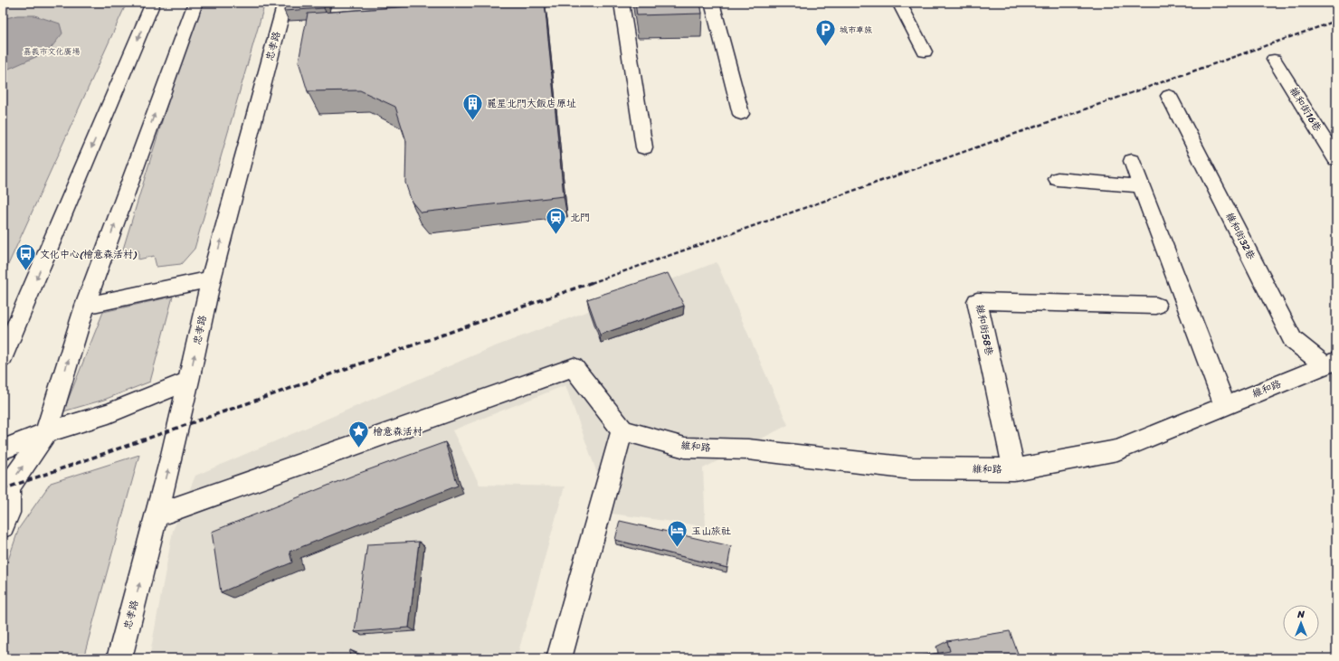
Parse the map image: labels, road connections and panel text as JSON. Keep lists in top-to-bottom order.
{
  "streets": {
    "street": [
      "忠孝路",
      "維和街16巷",
      "維和街32巷",
      "維和街58巷",
      "維和路"
    ]
  },
  "crossings": [
    ["維和街32巷", "維和路"],
    ["維和街58巷", "維和路"]
  ],
  "parks": ["嘉義市文化廣場"],
  "places": {
    "parking": ["城市車旅"],
    "building": ["麗星北門大飯店原址"],
    "station": ["北門"],
    "bus stop": ["文化中心(檜意森活村)"],
    "place": ["檜意森活村"],
    "hotel": ["玉山旅社"]
  },
  "north": "top"
}
